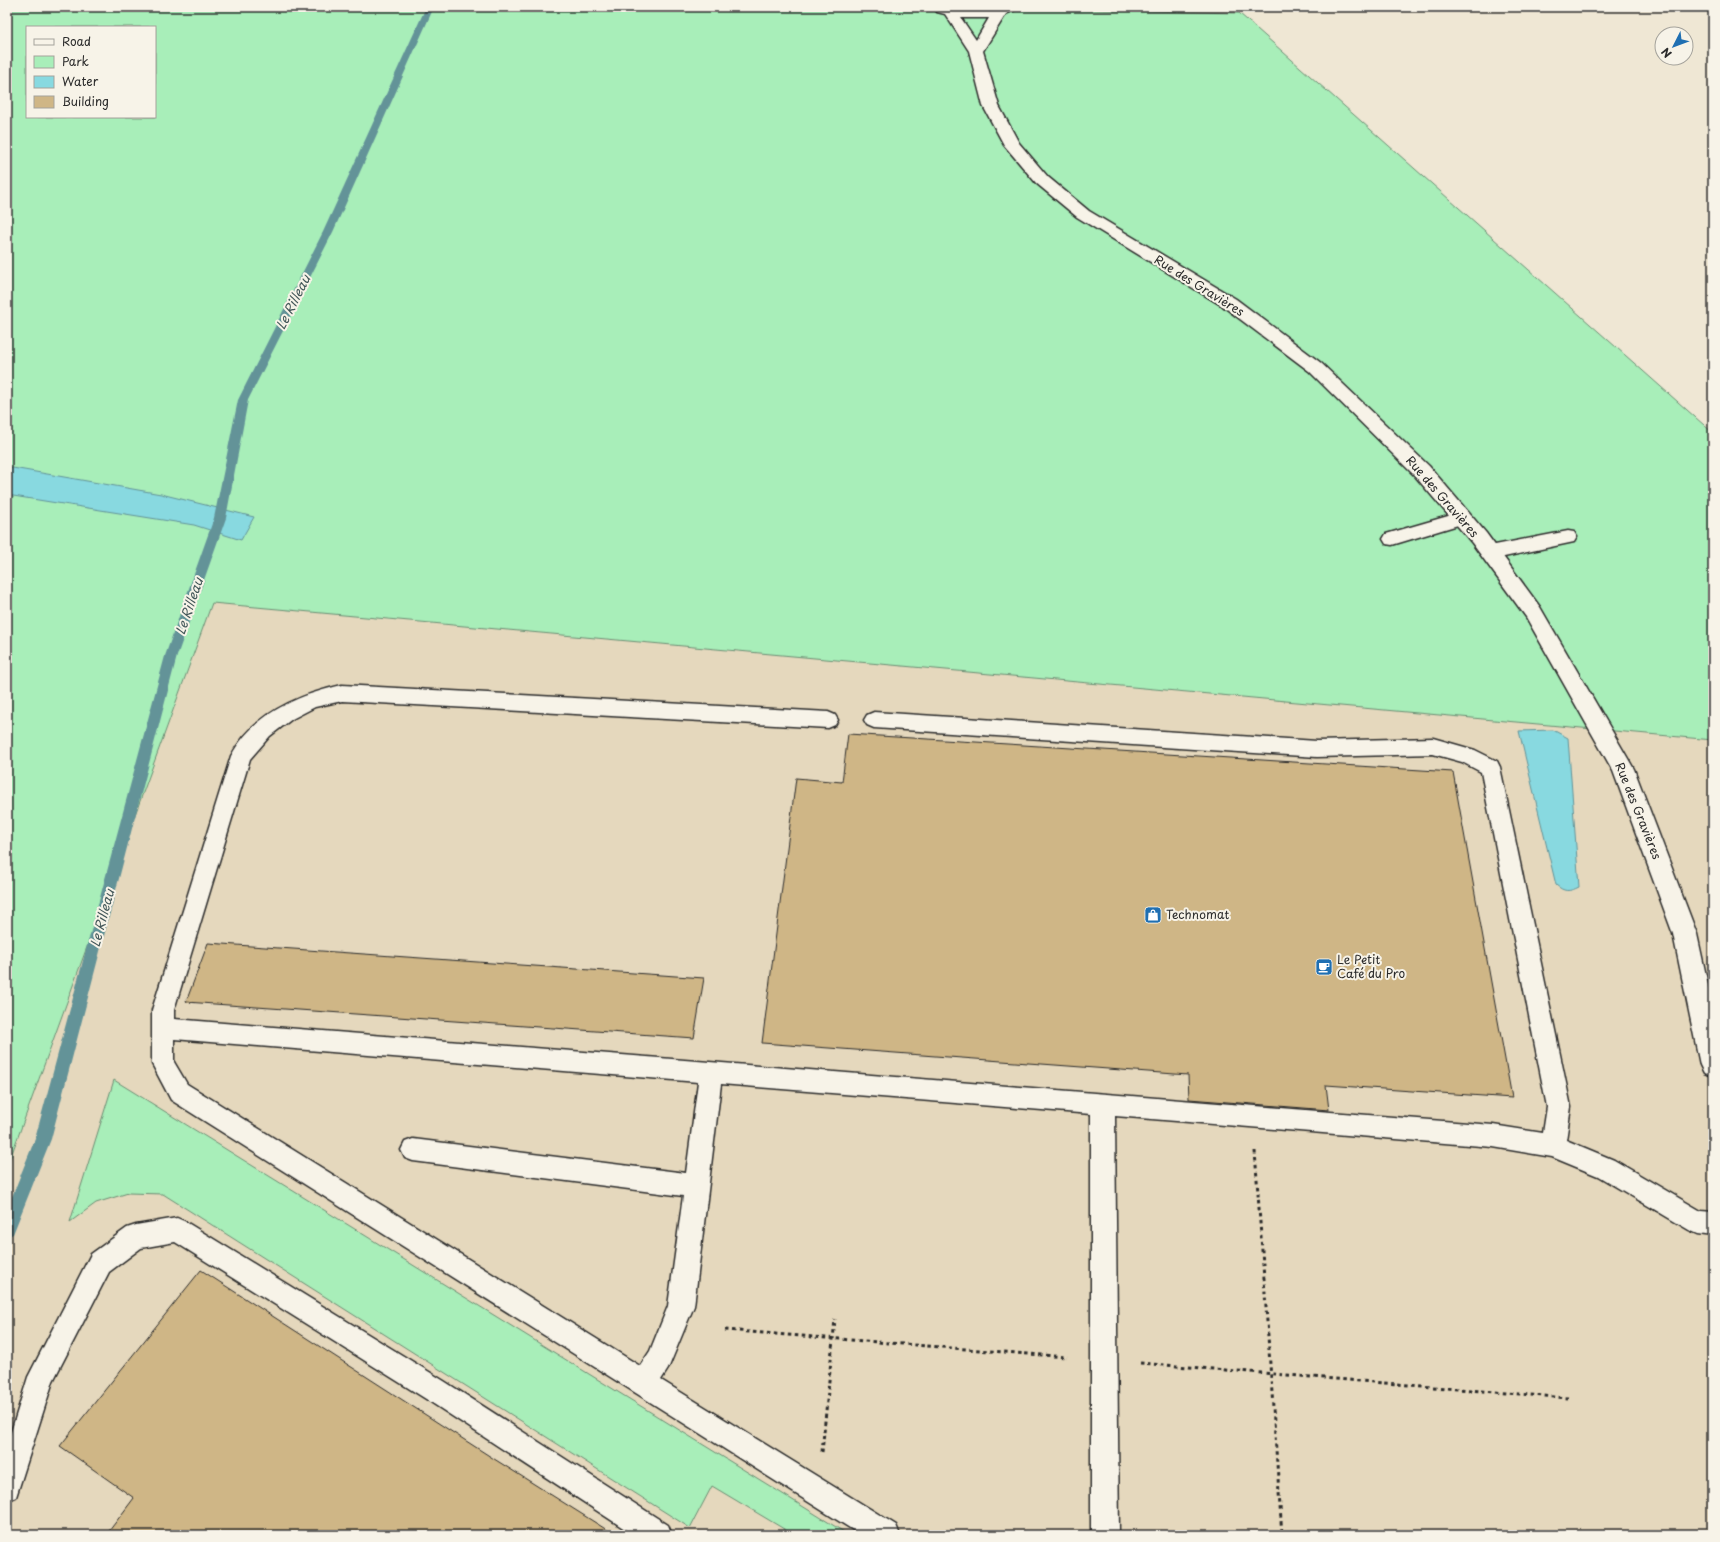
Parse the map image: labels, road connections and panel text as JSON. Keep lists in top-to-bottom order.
{
  "streets": {
    "main road": ["Rue des Gravières"]
  },
  "water": ["Le Rilleau"],
  "places": {
    "shop": ["Technomat"],
    "cafe": ["Le Petit Café du Pro"]
  },
  "legend": [
    "Road",
    "Park",
    "Water",
    "Building"
  ],
  "north": "bottom left"
}
